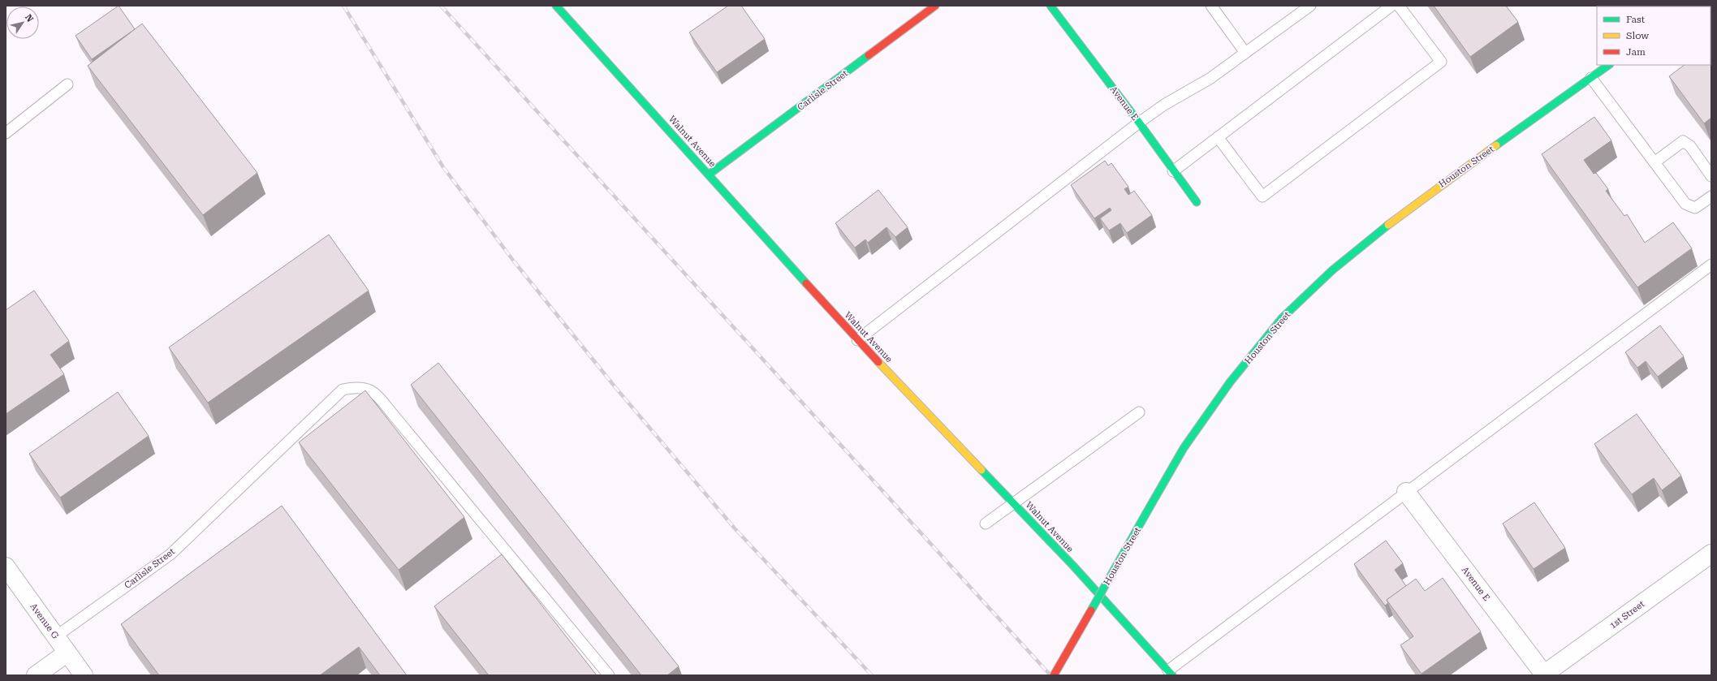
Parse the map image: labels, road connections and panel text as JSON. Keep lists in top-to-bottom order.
{
  "streets": {
    "street": [
      "Carlisle Street",
      "Avenue E",
      "Walnut Avenue",
      "Houston Street",
      "1st Street",
      "Avenue G"
    ]
  },
  "crossings": [
    ["Carlisle Street", "Walnut Avenue"],
    ["Carlisle Street", "Avenue G"],
    ["Avenue E", "1st Street"]
  ],
  "legend": ["Fast", "Slow", "Jam"],
  "north": "top right"
}
